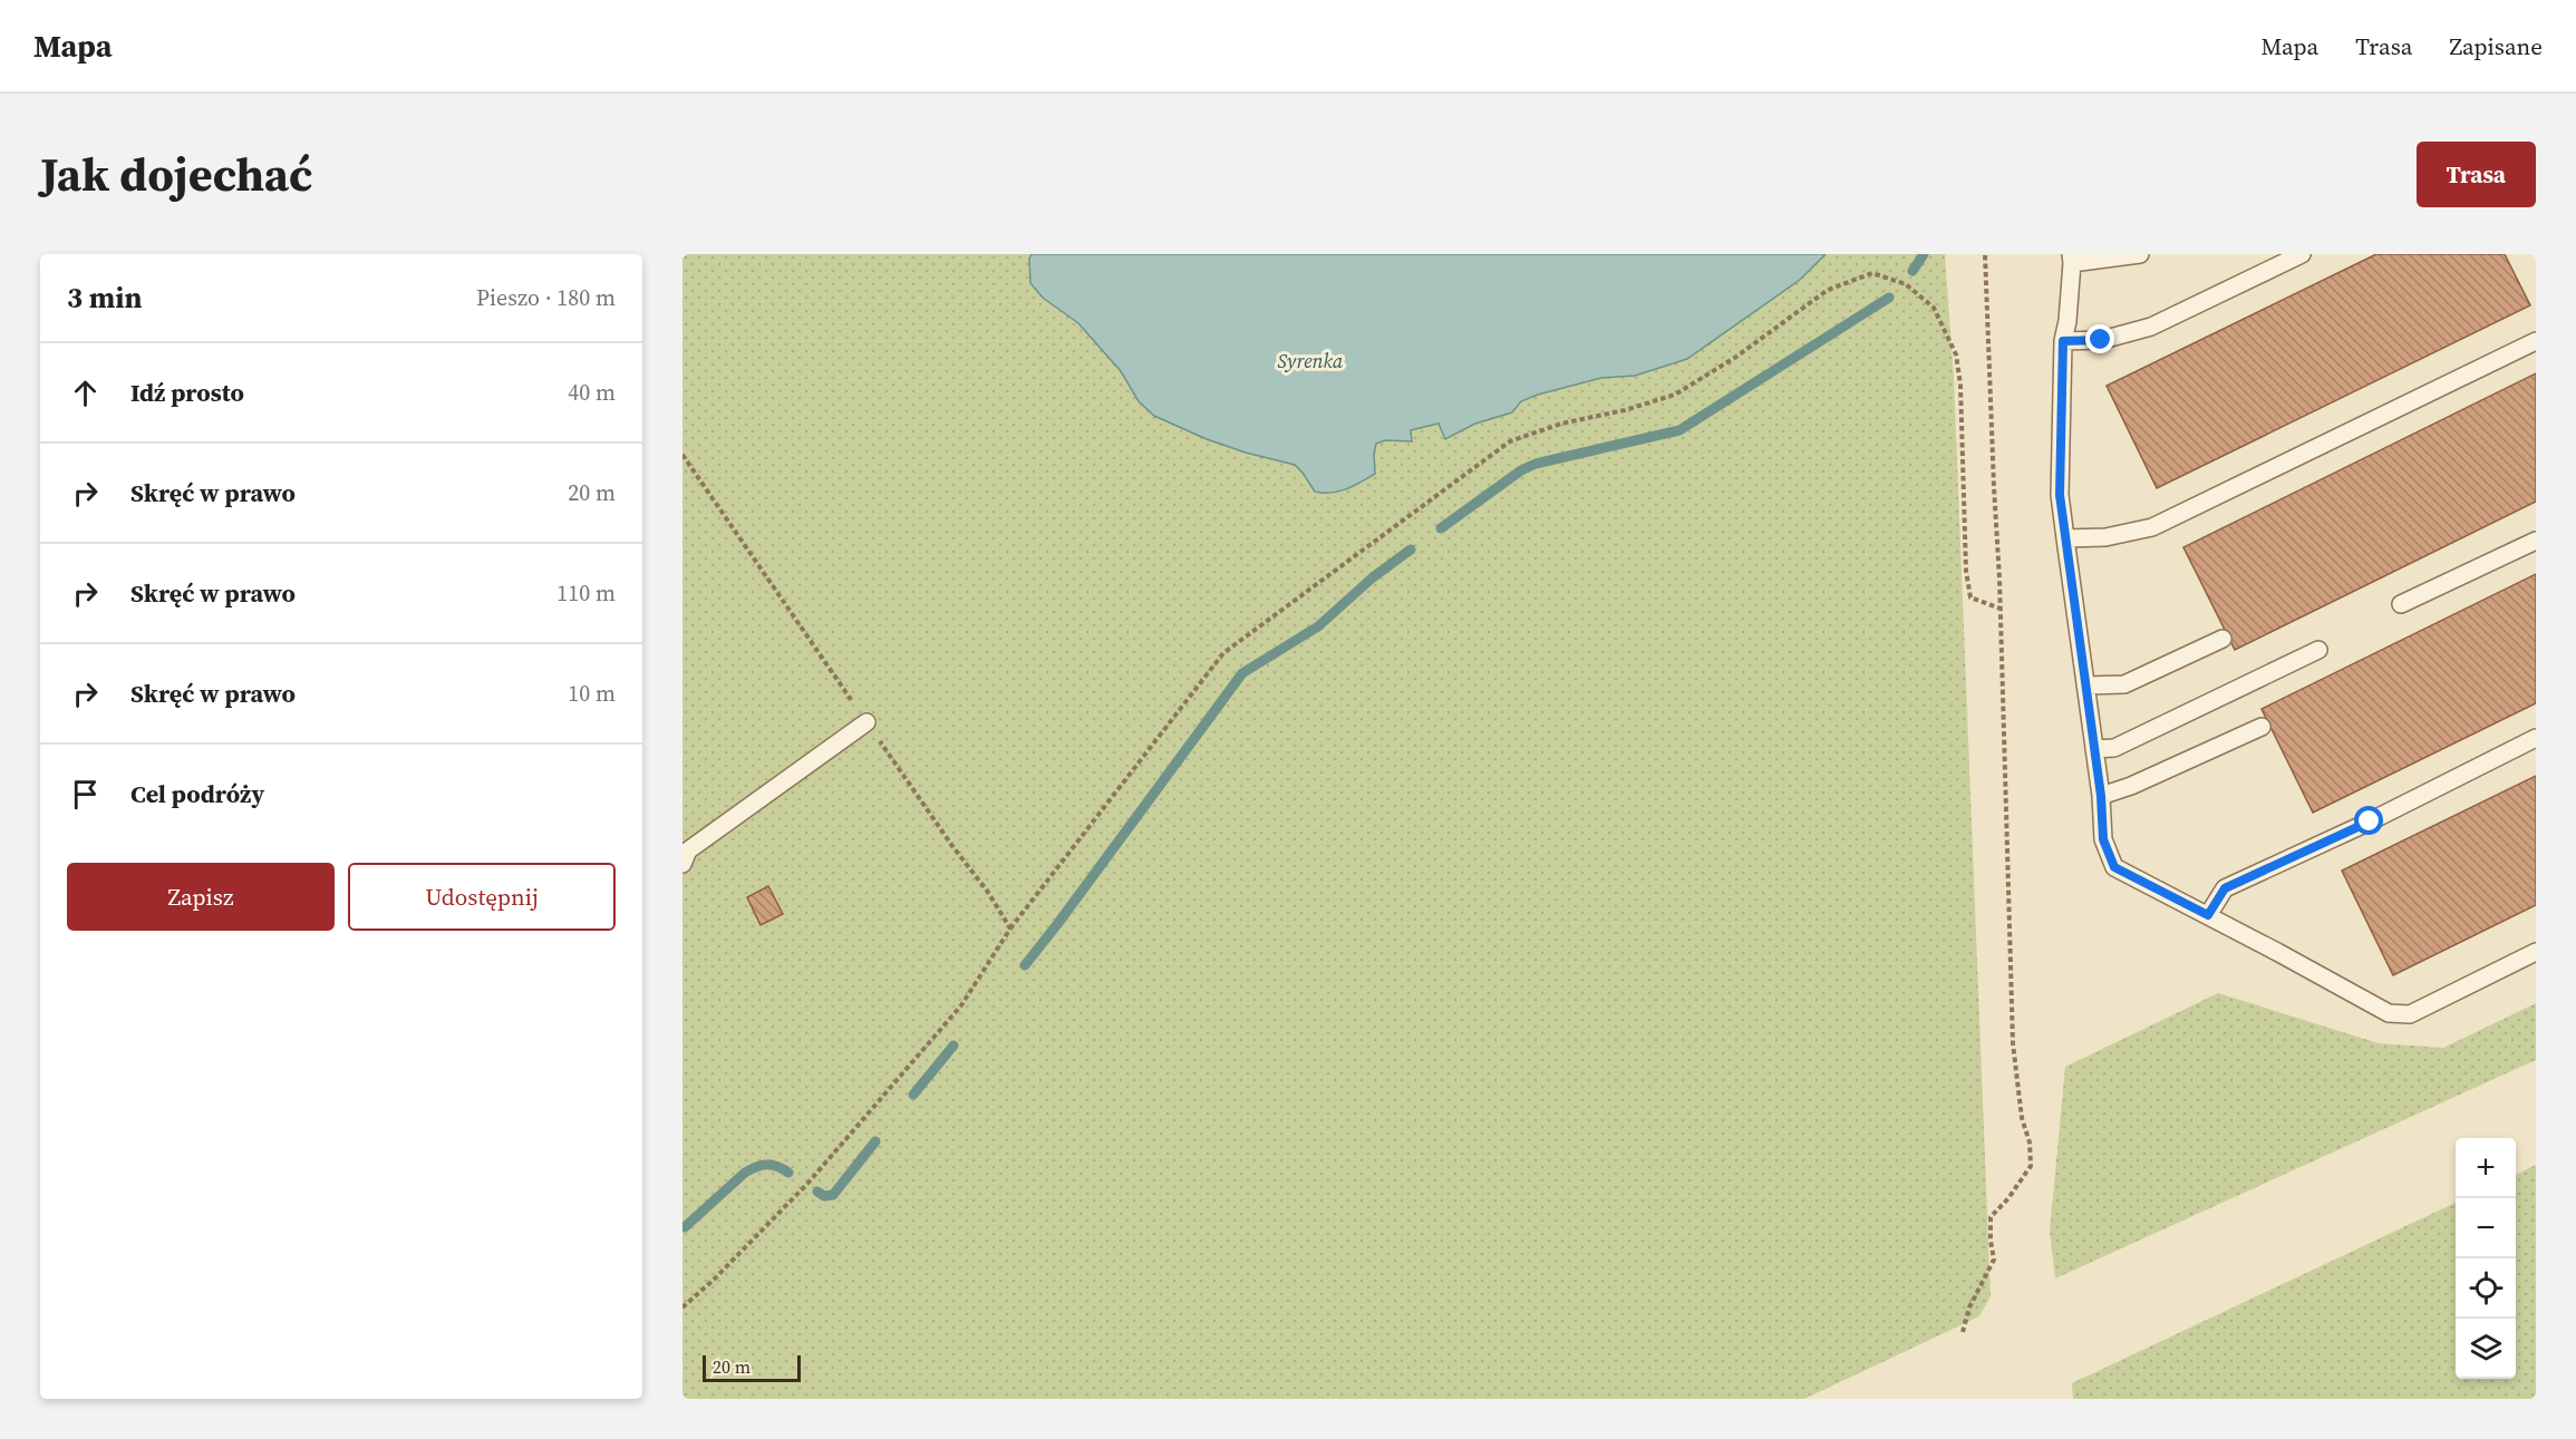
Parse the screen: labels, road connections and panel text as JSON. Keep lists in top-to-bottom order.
{
  "water": ["Syrenka"],
  "scale_bar": "20 m",
  "page": {
    "header": "Mapa",
    "nav": ["Mapa", "Trasa", "Zapisane"],
    "title": "Jak dojechać",
    "buttons": [
      "Trasa",
      ["Zapisz", "Udostępnij"]
    ],
    "heading": ["3 min", "Pieszo · 180 m"],
    "list": [
      ["Idź prosto", "40 m"],
      ["Skręć w prawo", "20 m"],
      ["Skręć w prawo", "110 m"],
      ["Skręć w prawo", "10 m"],
      "Cel podróży"
    ],
    "map_buttons": ["+", "−"],
    "scale": "20 m"
  }
}
